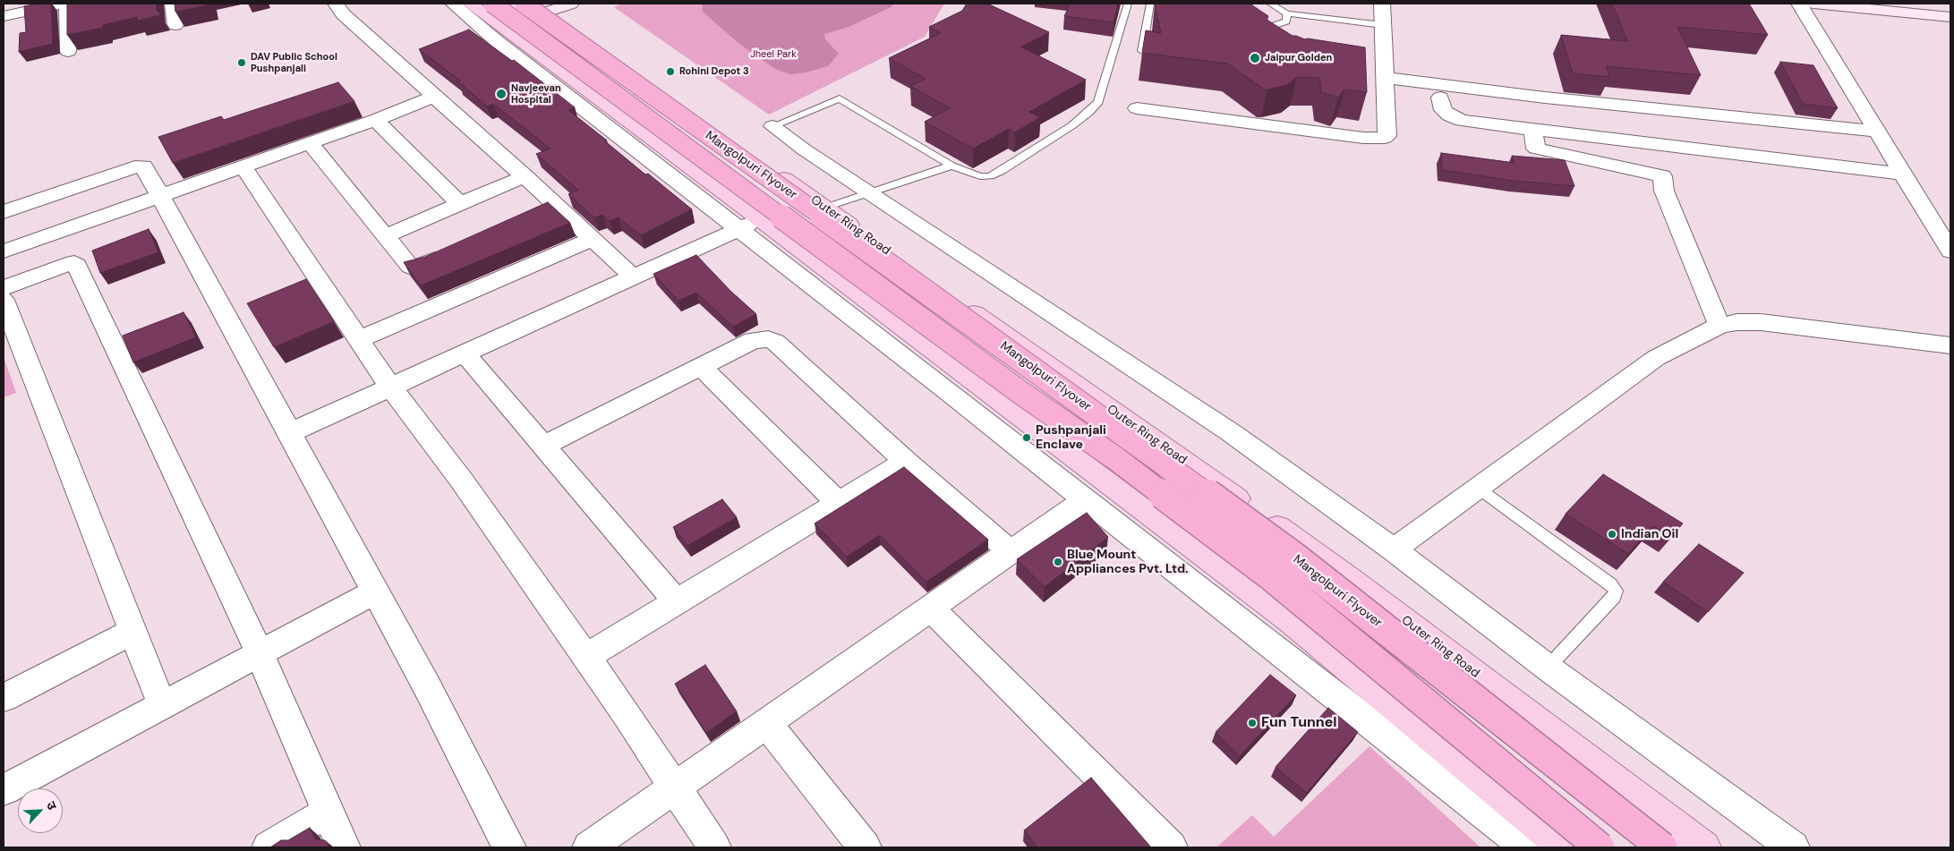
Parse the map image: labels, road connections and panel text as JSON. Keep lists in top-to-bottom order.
{
  "streets": {
    "highway": ["Mangolpuri Flyover"],
    "main road": ["Outer Ring Road"]
  },
  "parks": ["Jheel Park"],
  "places": [
    "Jaipur Golden",
    "DAV Public School Pushpanjali",
    "Rohini Depot 3",
    "Navjeevan Hospital",
    "Pushpanjali Enclave",
    "Indian Oil",
    "Blue Mount Appliances Pvt. Ltd.",
    "Fun Tunnel"
  ],
  "north": "top right"
}
